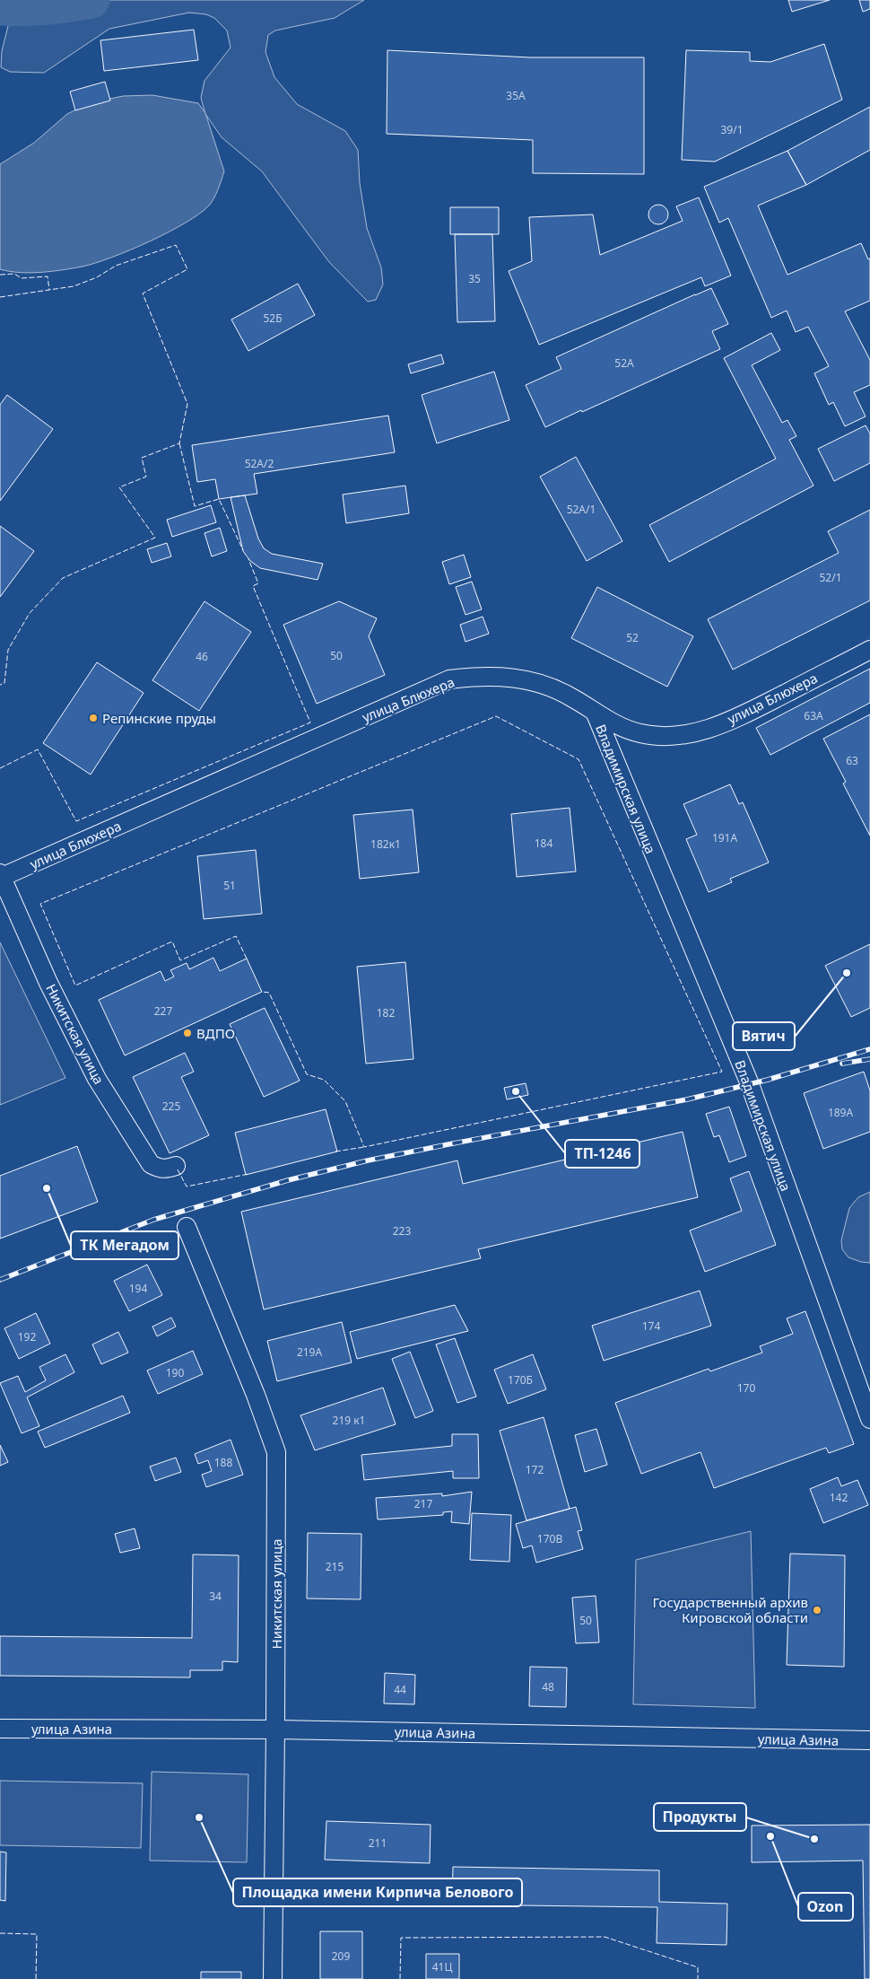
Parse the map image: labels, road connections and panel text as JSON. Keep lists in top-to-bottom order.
{
  "streets": {
    "street": [
      "улица Блюхера",
      "Владимирская улица",
      "Никитская улица",
      "улица Азина"
    ]
  },
  "crossings": [
    ["улица Блюхера", "Владимирская улица"],
    ["улица Блюхера", "Никитская улица"],
    ["Никитская улица", "улица Азина"]
  ],
  "places": [
    "Репинские пруды",
    "Вятич",
    "ВДПО",
    "ТП-1246",
    "ТК Мегадом",
    "Государственный архив Кировской области",
    "Площадка имени Кирпича Белового",
    "Ozon",
    "Продукты"
  ],
  "house_numbers": [
    "35А",
    "39/1",
    "35",
    "52Б",
    "52А",
    "52А/2",
    "52А/1",
    "52/1",
    "52",
    "50",
    "46",
    "63А",
    "63",
    "191А",
    "184",
    "182к1",
    "51",
    "227",
    "182",
    "225",
    "189А",
    "223",
    "194",
    "174",
    "192",
    "219А",
    "190",
    "170Б",
    "170",
    "219 к1",
    "188",
    "172",
    "142",
    "217",
    "170В",
    "215",
    "34",
    "50",
    "48",
    "44",
    "211",
    "209",
    "41Ц"
  ]
}
